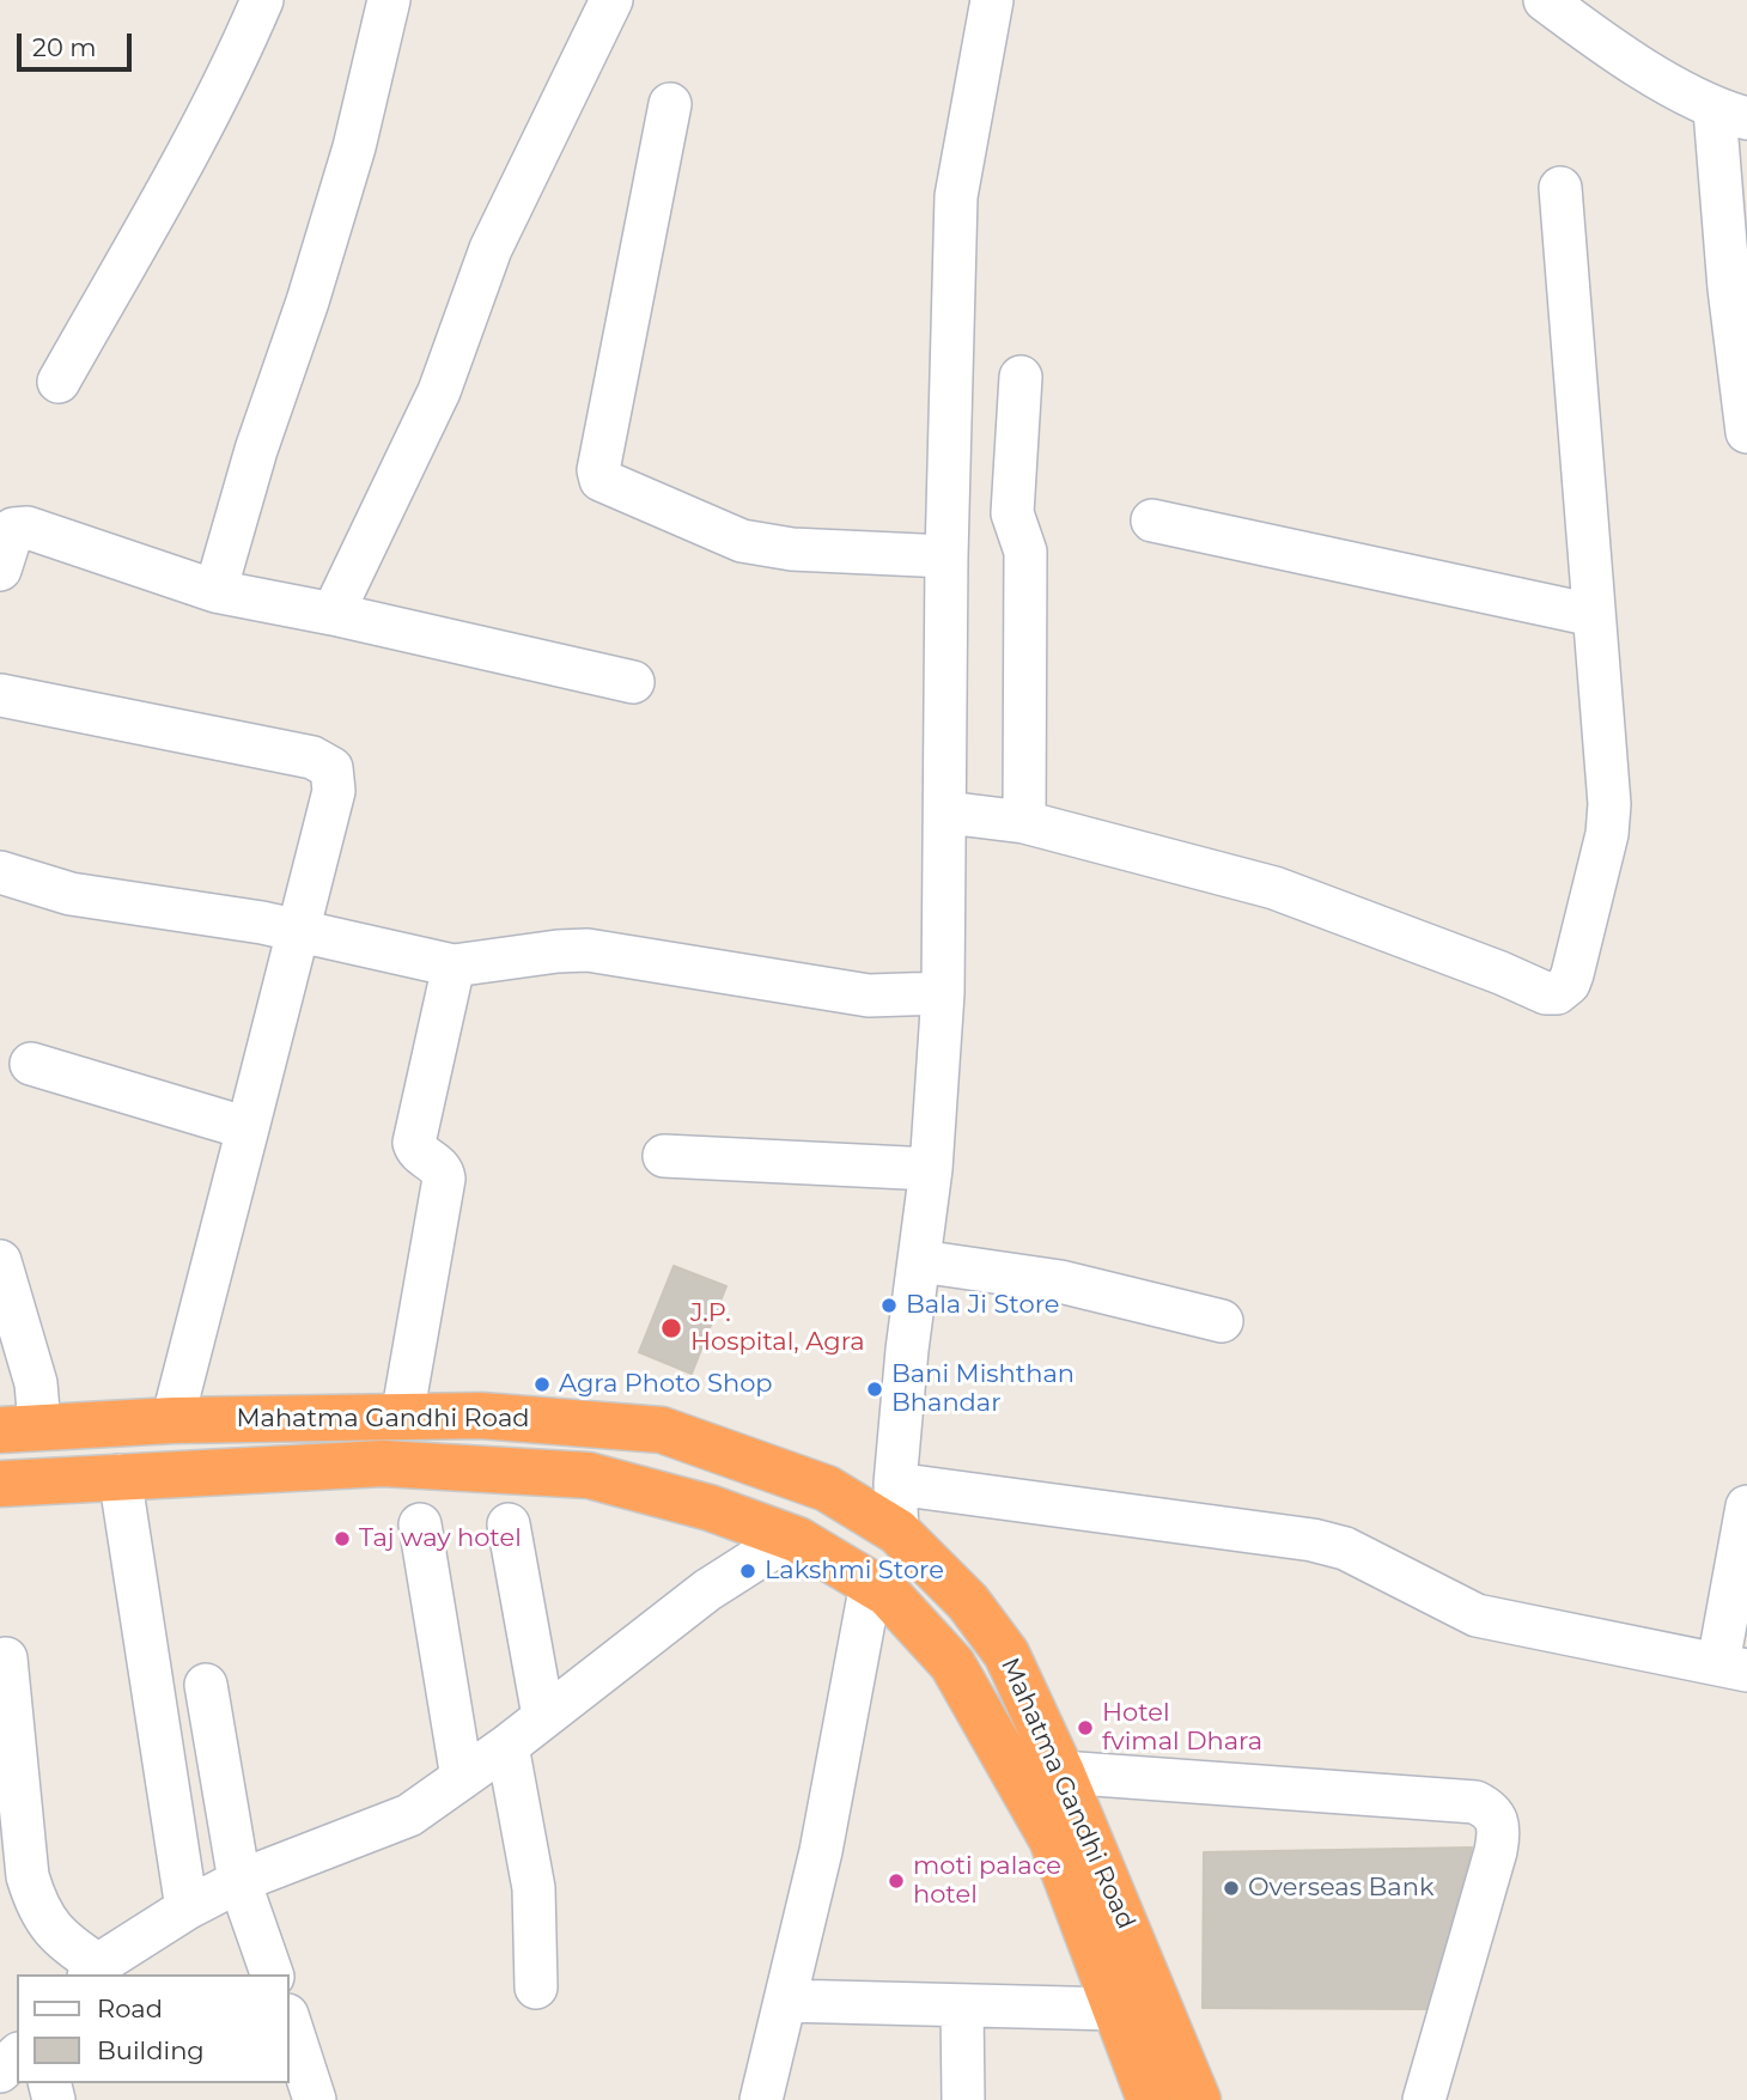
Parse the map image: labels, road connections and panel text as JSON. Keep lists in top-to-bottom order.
{
  "streets": {
    "highway": ["Mahatma Gandhi Road"]
  },
  "places": [
    "Bala Ji Store",
    "J.P. Hospital, Agra",
    "Agra Photo Shop",
    "Bani Mishthan Bhandar",
    "Taj way hotel",
    "Lakshmi Store",
    "Hotel fvimal Dhara",
    "moti palace hotel",
    "Overseas Bank"
  ],
  "legend": ["Road", "Building"],
  "scale_bar": "20 m"
}
